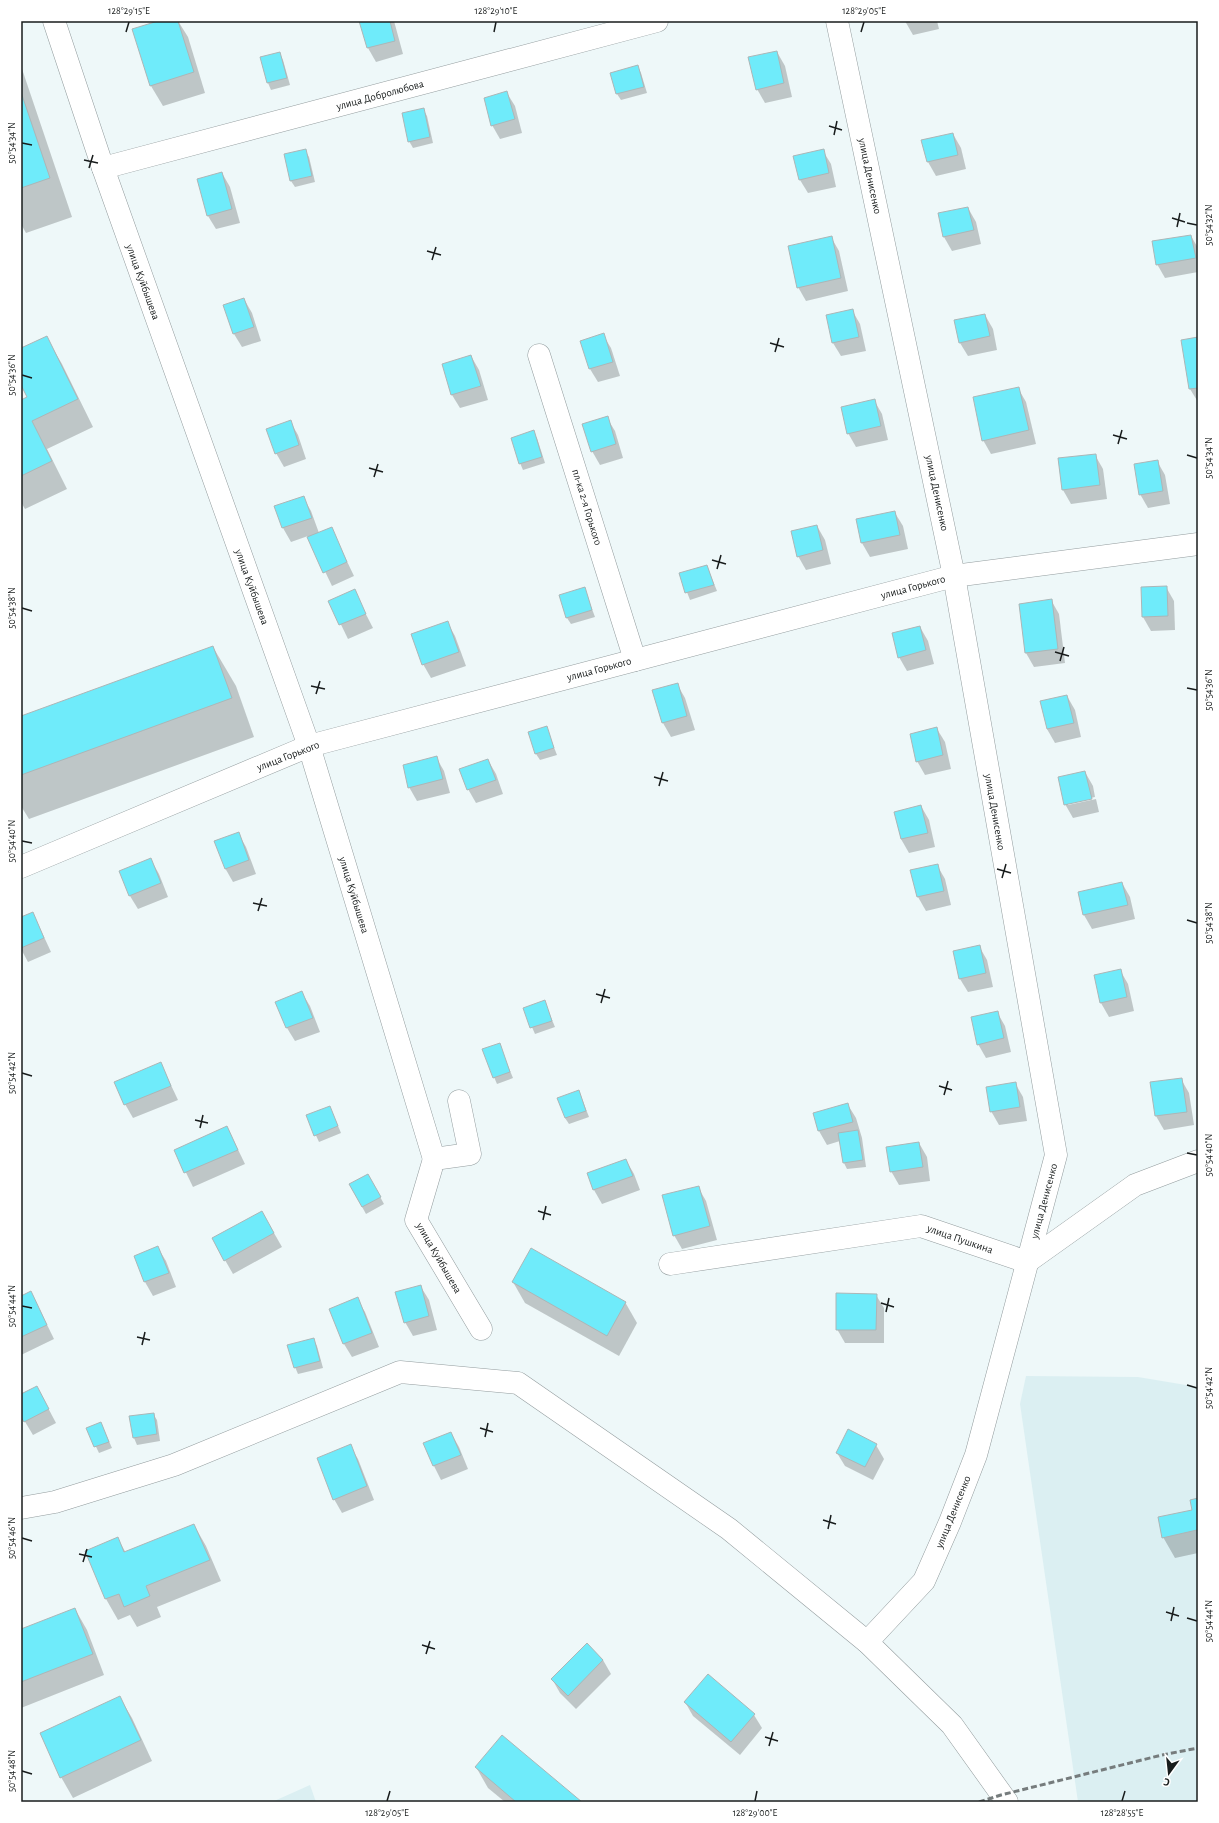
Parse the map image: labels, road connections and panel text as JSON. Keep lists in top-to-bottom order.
{
  "streets": {
    "street": [
      "улица Добролюбова",
      "улица Денисенко",
      "улица Куйбышева",
      "пл-ка 2-я Горького",
      "улица Горького",
      "улица Пушкина"
    ]
  },
  "crossings": [
    ["улица Добролюбова", "улица Куйбышева"],
    ["улица Денисенко", "улица Горького"],
    ["улица Денисенко", "улица Пушкина"],
    ["улица Куйбышева", "улица Горького"],
    ["пл-ка 2-я Горького", "улица Горького"]
  ],
  "north": "bottom",
  "coordinates": [
    "128°29'15\"E",
    "128°29'10\"E",
    "128°29'05\"E",
    "50°54'34\"N",
    "50°54'32\"N",
    "50°54'36\"N",
    "50°54'38\"N",
    "50°54'40\"N",
    "50°54'42\"N",
    "50°54'44\"N",
    "50°54'46\"N",
    "50°54'48\"N",
    "128°29'00\"E",
    "128°28'55\"E"
  ]
}
